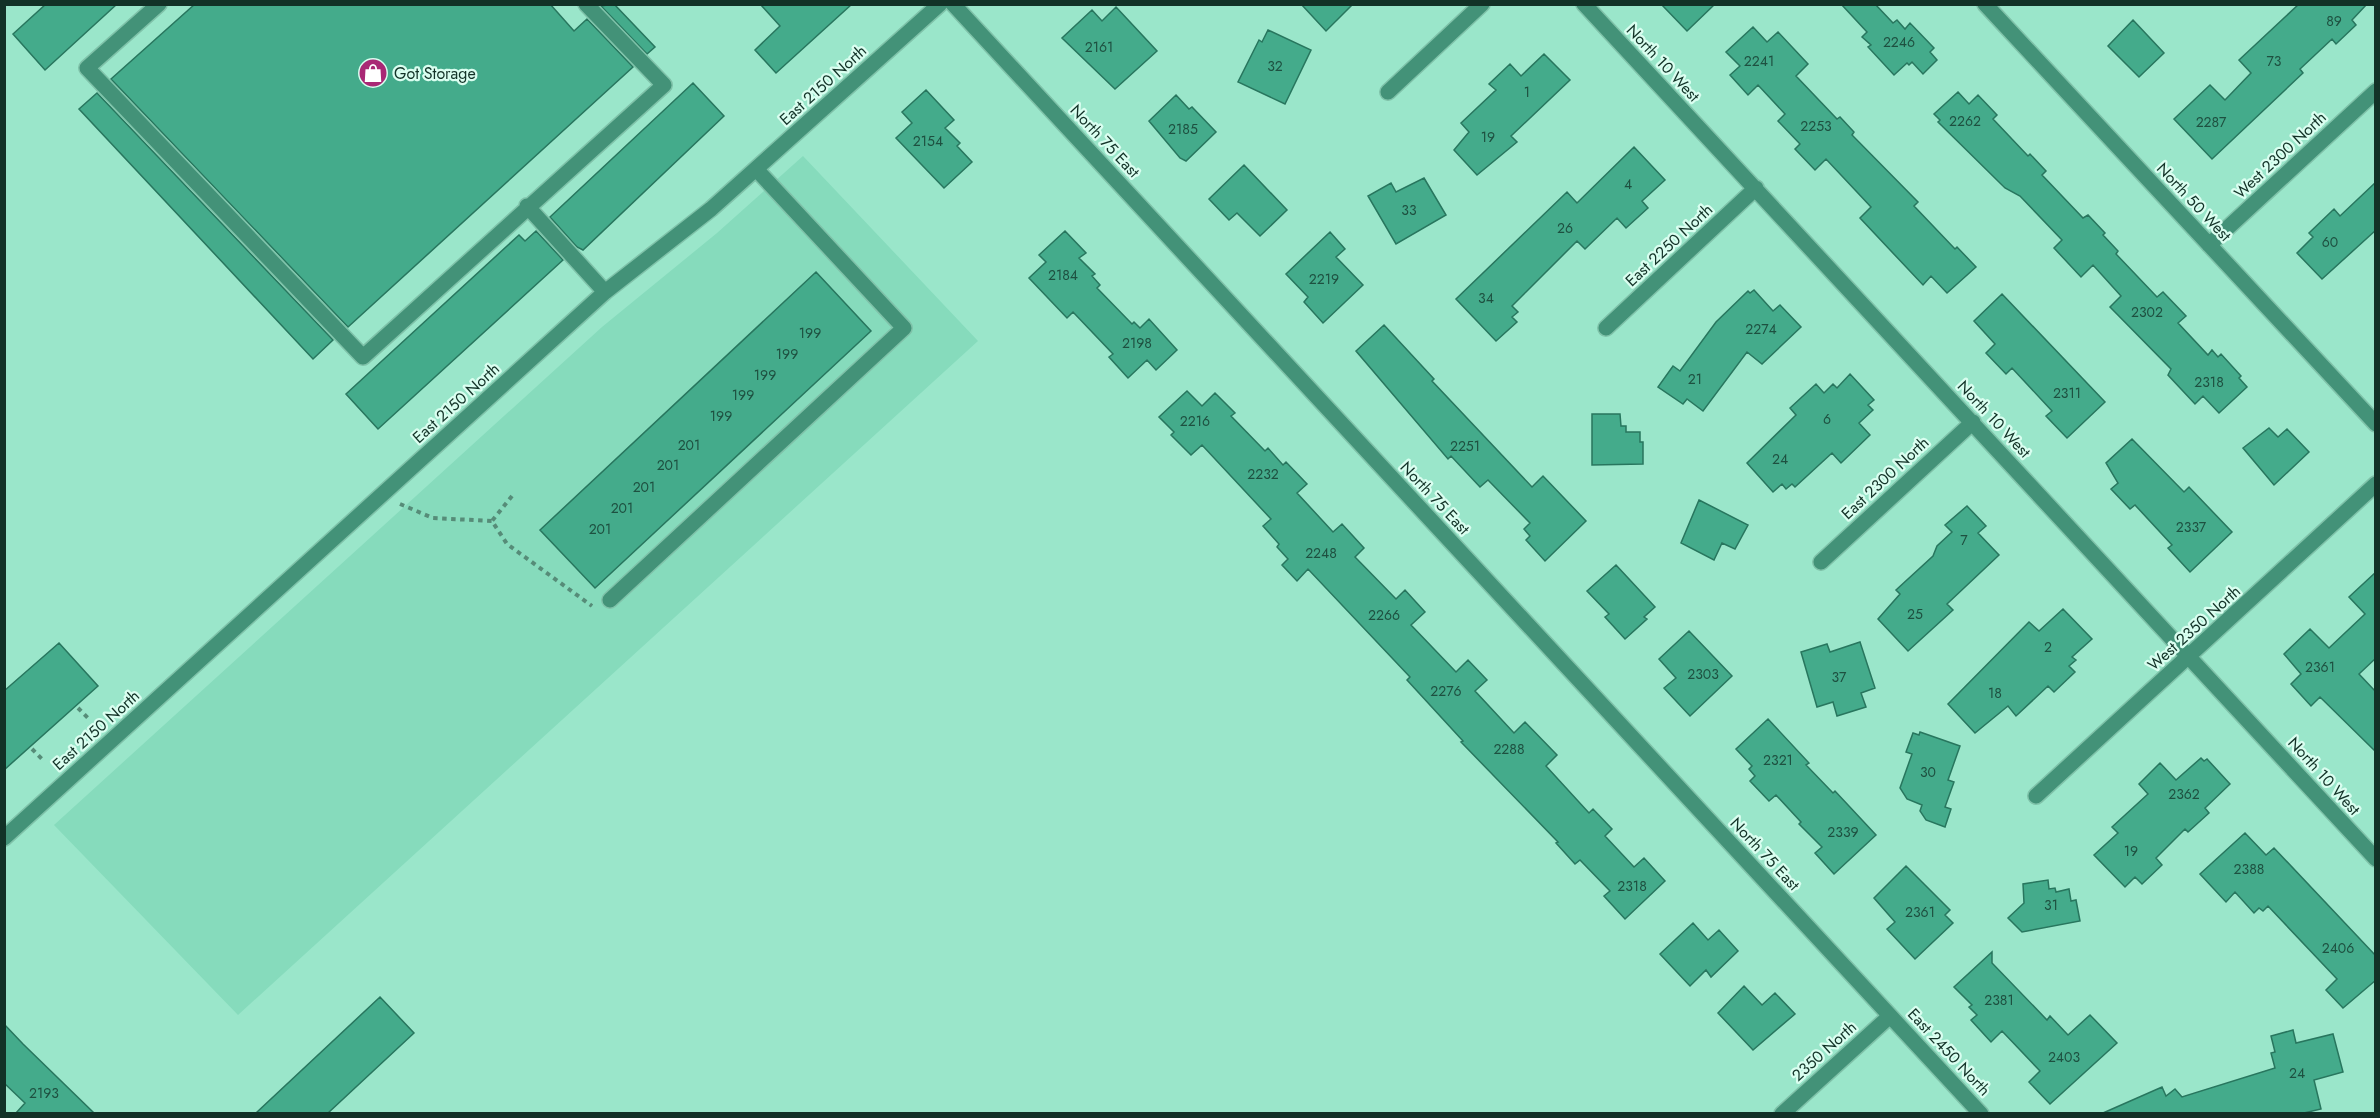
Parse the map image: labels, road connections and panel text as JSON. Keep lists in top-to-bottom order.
{
  "streets": {
    "street": [
      "North 10 West",
      "East 2150 North",
      "North 75 East",
      "West 2300 North",
      "North 50 West",
      "East 2250 North",
      "East 2300 North",
      "West 2350 North",
      "2350 North",
      "East 2450 North"
    ]
  },
  "crossings": [
    ["North 10 West", "East 2250 North"],
    ["North 10 West", "East 2300 North"],
    ["North 10 West", "West 2350 North"],
    ["North 75 East", "2350 North"],
    ["North 75 East", "East 2450 North"],
    ["West 2300 North", "North 50 West"],
    ["2350 North", "East 2450 North"]
  ],
  "places": {
    "shop": ["Got Storage"]
  },
  "house_numbers": [
    "89",
    "2246",
    "2161",
    "2241",
    "73",
    "32",
    "1",
    "2262",
    "2287",
    "2253",
    "2185",
    "19",
    "2154",
    "4",
    "33",
    "26",
    "60",
    "2184",
    "2219",
    "34",
    "2302",
    "2274",
    "199",
    "2198",
    "199",
    "199",
    "21",
    "2318",
    "2311",
    "199",
    "199",
    "6",
    "2216",
    "201",
    "2251",
    "24",
    "201",
    "2232",
    "201",
    "201",
    "2337",
    "201",
    "7",
    "2248",
    "25",
    "2266",
    "2",
    "2361",
    "2303",
    "37",
    "2276",
    "18",
    "2288",
    "2321",
    "30",
    "2362",
    "2339",
    "19",
    "2388",
    "2318",
    "31",
    "2361",
    "2406",
    "2381",
    "2403",
    "24",
    "2193"
  ]
}
